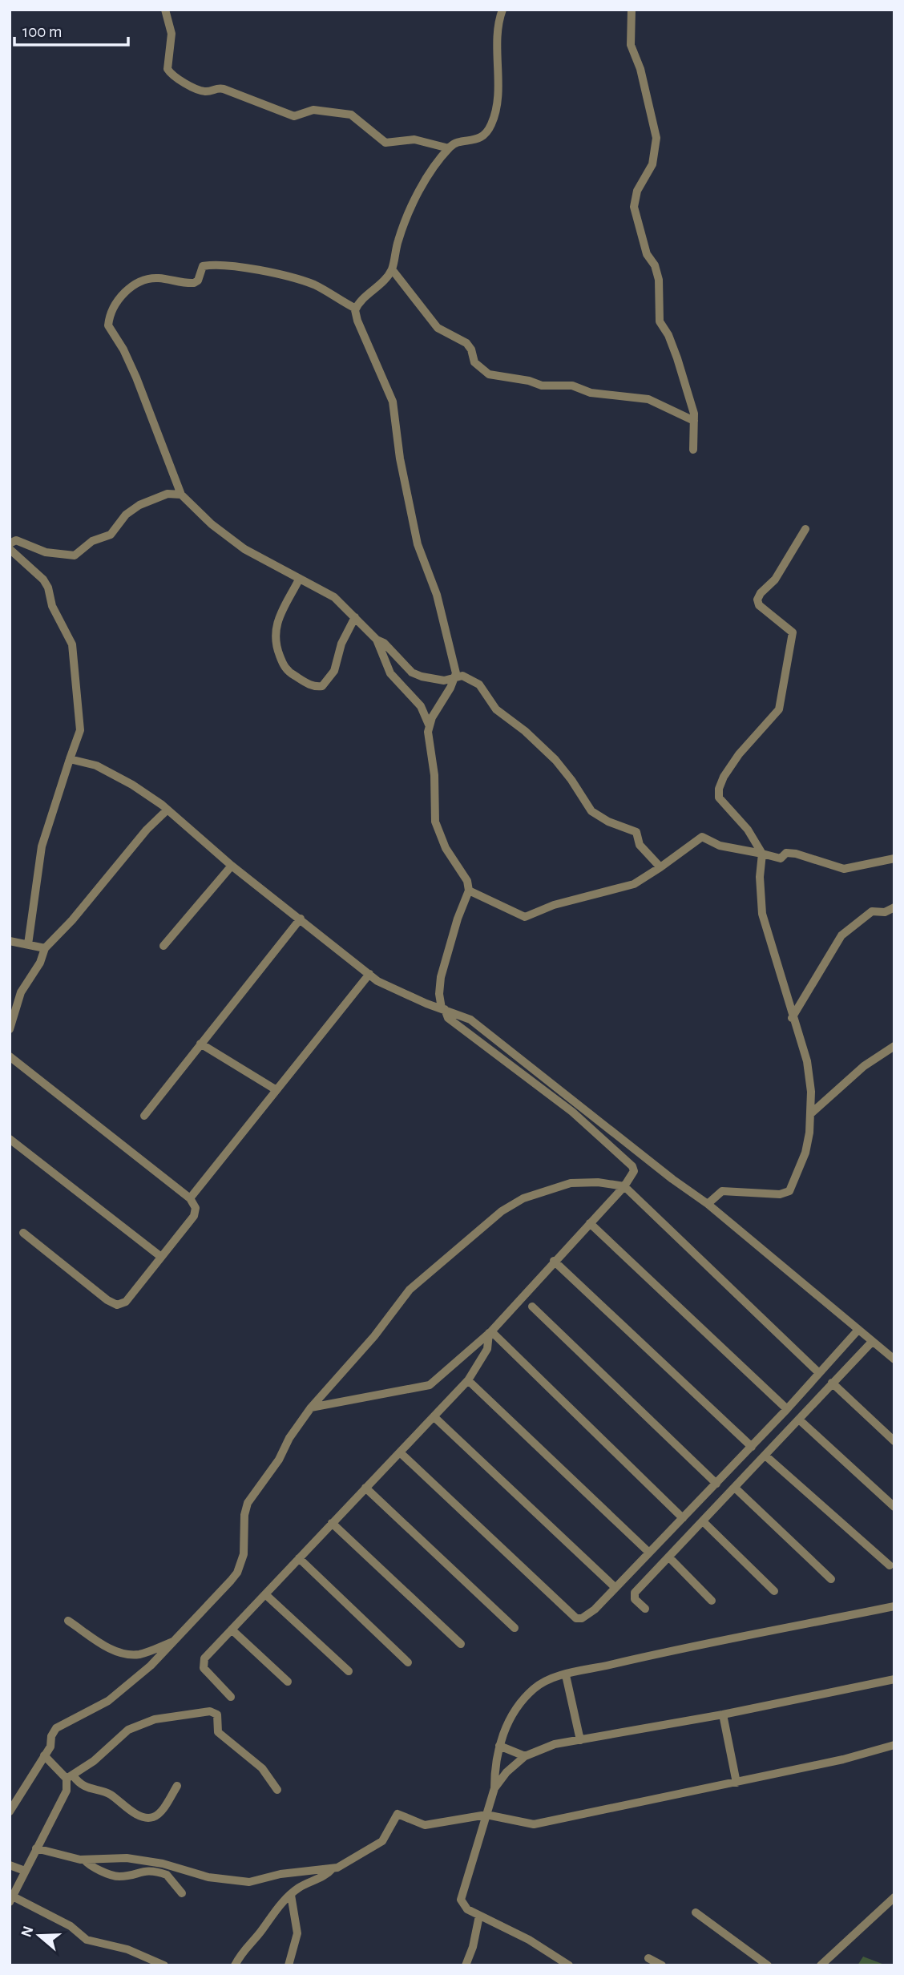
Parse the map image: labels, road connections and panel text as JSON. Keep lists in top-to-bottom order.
{
  "scale_bar": "100 m",
  "north": "left"
}
